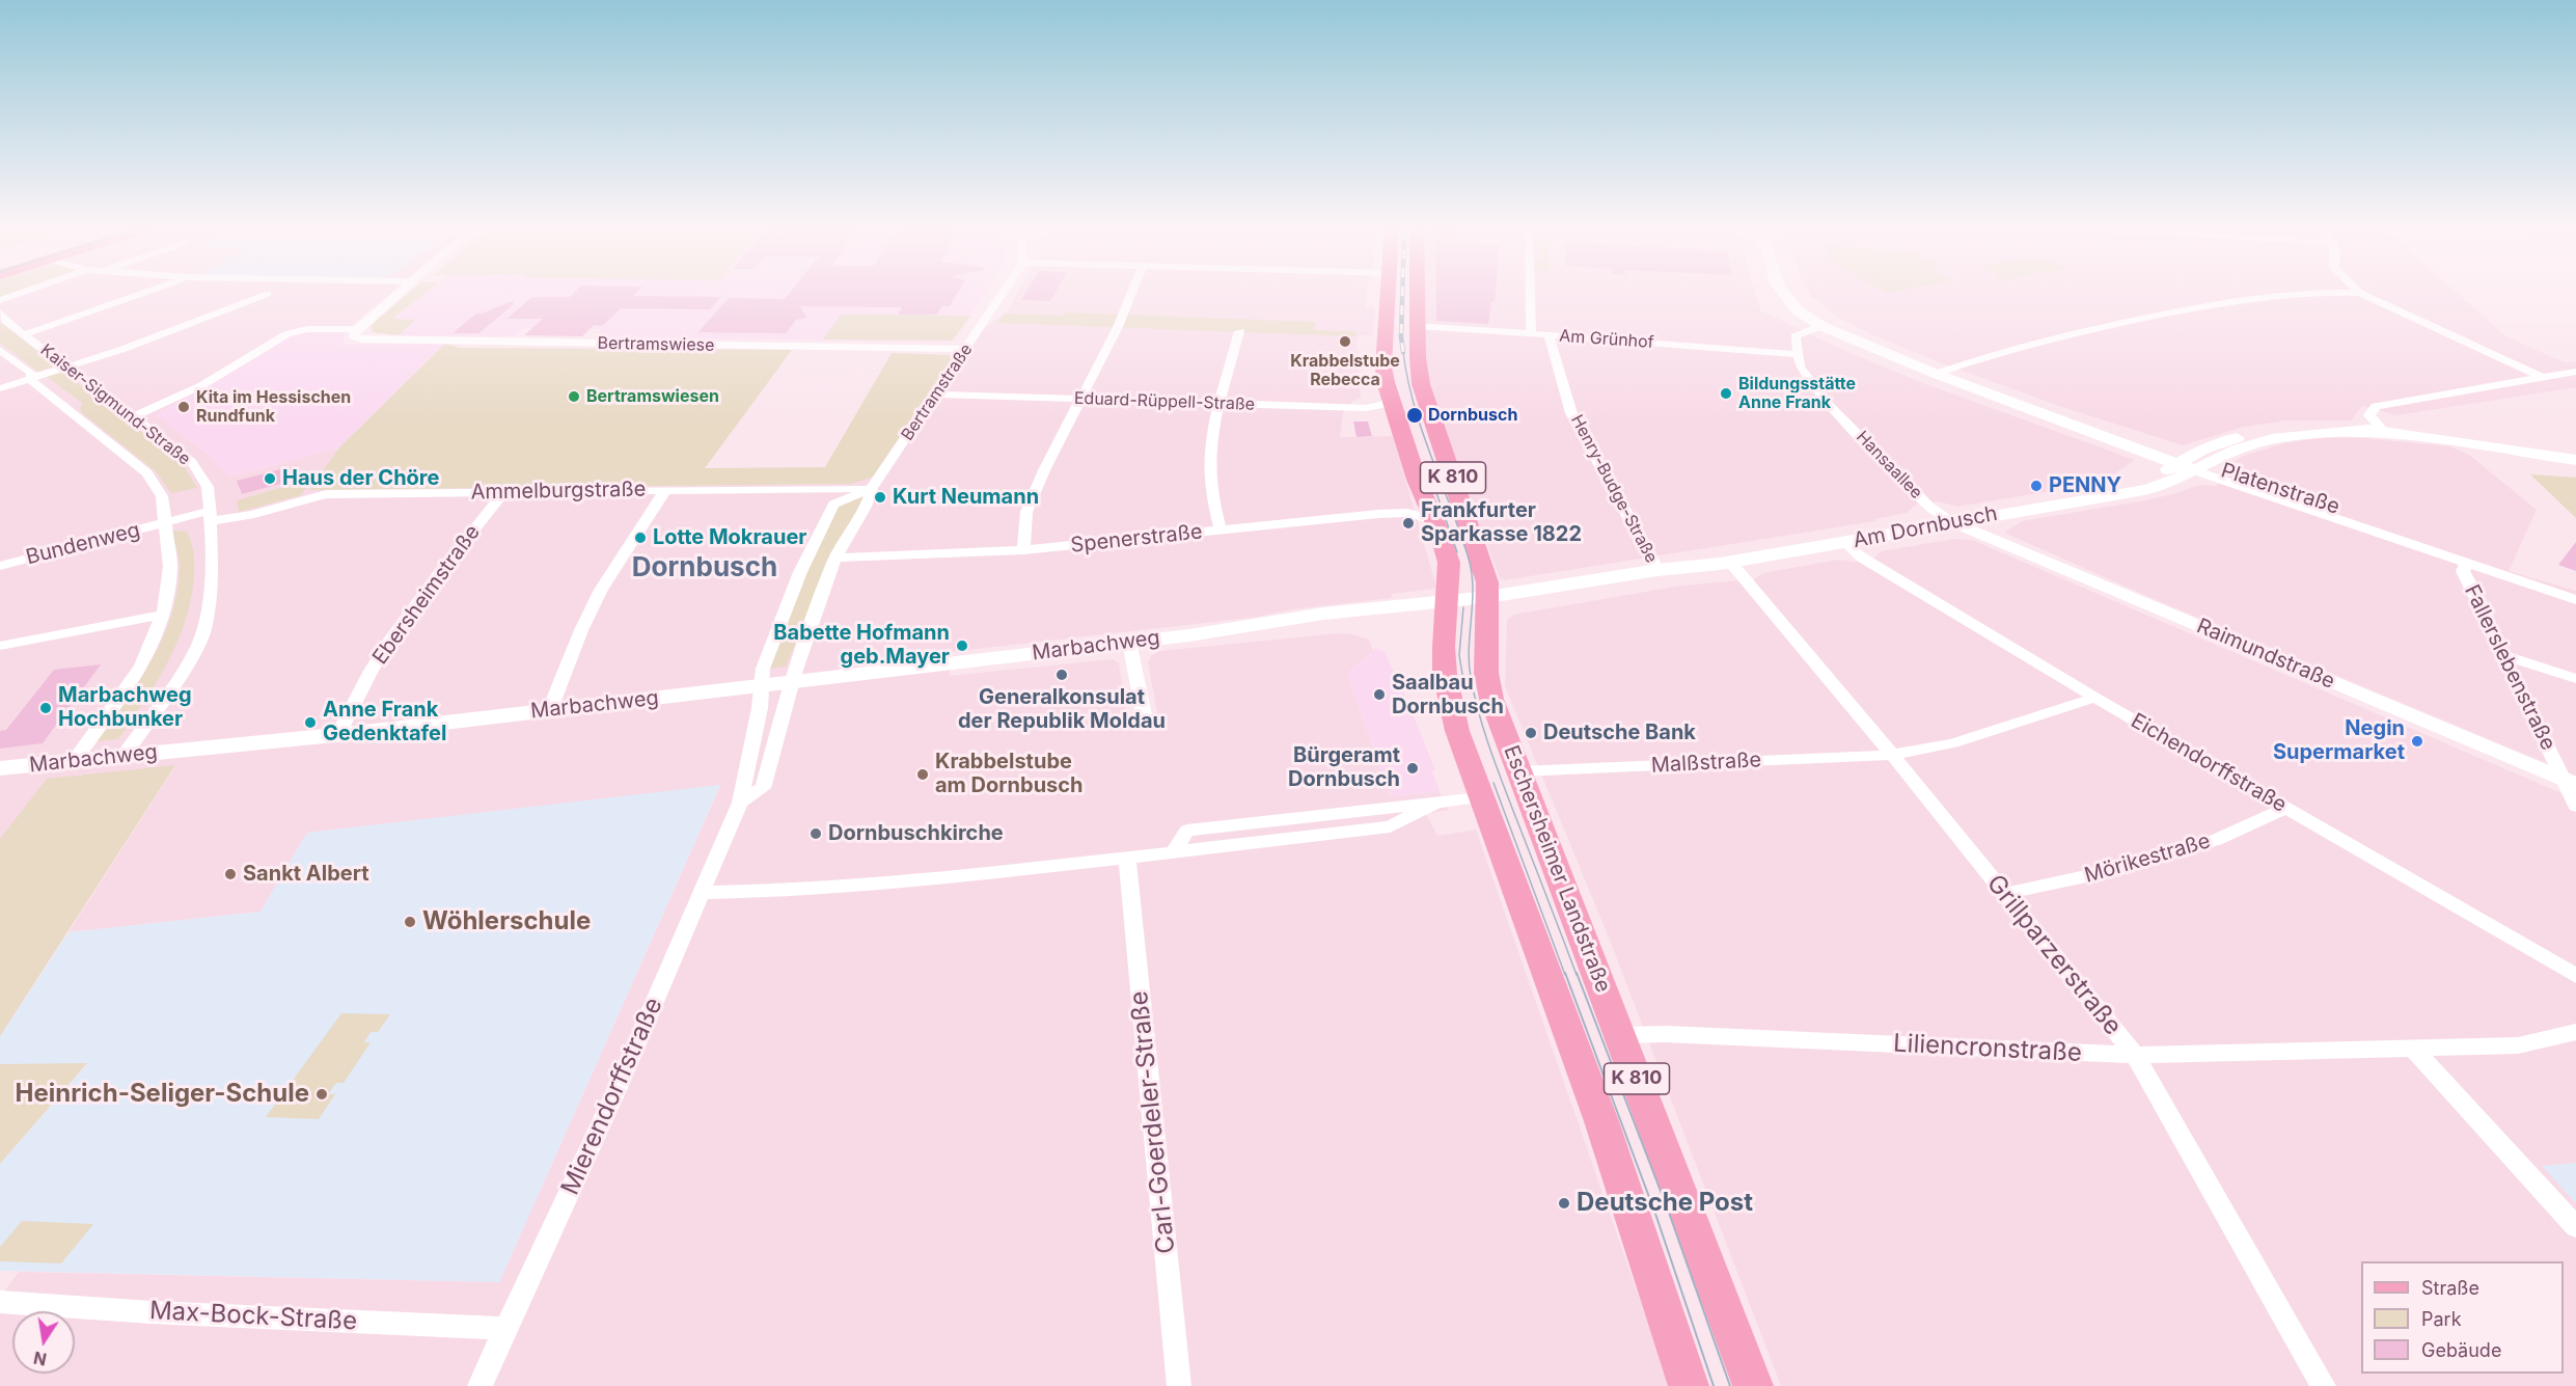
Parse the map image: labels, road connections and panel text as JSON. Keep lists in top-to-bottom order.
{
  "streets": {
    "main road": [
      "K 810",
      "Platenstraße",
      "Am Dornbusch",
      "Marbachweg",
      "Eschersheimer Landstraße"
    ],
    "street": [
      "Am Grünhof",
      "Bertramswiese",
      "Bertramstraße",
      "Eduard-Rüppell-Straße",
      "Kaiser-Sigmund-Straße",
      "Hansaallee",
      "Henry-Budge-Straße",
      "Ammelburgstraße",
      "Spenerstraße",
      "Bundenweg",
      "Ebersheimstraße",
      "Raimundstraße",
      "Fallerslebenstraße",
      "Malßstraße",
      "Eichendorffstraße",
      "Mörikestraße",
      "Grillparzerstraße",
      "Liliencronstraße",
      "Mierendorffstraße",
      "Carl-Goerdeler-Straße",
      "Max-Bock-Straße"
    ]
  },
  "crossings": [
    ["Am Grünhof", "Hansaallee"],
    ["Am Grünhof", "Henry-Budge-Straße"],
    ["Am Grünhof", "Eschersheimer Landstraße"],
    ["Bertramswiese", "Bertramstraße"],
    ["Bertramstraße", "Eduard-Rüppell-Straße"],
    ["Bertramstraße", "Ammelburgstraße"],
    ["Bertramstraße", "Spenerstraße"],
    ["Bertramstraße", "Marbachweg"],
    ["Bertramstraße", "Mierendorffstraße"],
    ["Eduard-Rüppell-Straße", "K 810"],
    ["Kaiser-Sigmund-Straße", "Ammelburgstraße"],
    ["Kaiser-Sigmund-Straße", "Bundenweg"],
    ["Kaiser-Sigmund-Straße", "Marbachweg"],
    ["Hansaallee", "Am Dornbusch"],
    ["Hansaallee", "Raimundstraße"],
    ["K 810", "Spenerstraße"],
    ["K 810", "Marbachweg"],
    ["Henry-Budge-Straße", "Am Dornbusch"],
    ["Platenstraße", "Am Dornbusch"],
    ["Platenstraße", "Fallerslebenstraße"],
    ["Ammelburgstraße", "Ebersheimstraße"],
    ["Am Dornbusch", "Marbachweg"],
    ["Am Dornbusch", "Raimundstraße"],
    ["Am Dornbusch", "Eichendorffstraße"],
    ["Am Dornbusch", "Eschersheimer Landstraße"],
    ["Am Dornbusch", "Grillparzerstraße"],
    ["Ebersheimstraße", "Marbachweg"],
    ["Marbachweg", "Eschersheimer Landstraße"],
    ["Marbachweg", "Mierendorffstraße"],
    ["Raimundstraße", "Fallerslebenstraße"],
    ["Malßstraße", "Eichendorffstraße"],
    ["Malßstraße", "Eschersheimer Landstraße"],
    ["Malßstraße", "Grillparzerstraße"],
    ["Eichendorffstraße", "Mörikestraße"],
    ["Mörikestraße", "Grillparzerstraße"],
    ["Eschersheimer Landstraße", "Liliencronstraße"],
    ["Grillparzerstraße", "Liliencronstraße"],
    ["Mierendorffstraße", "Max-Bock-Straße"]
  ],
  "districts": ["Dornbusch"],
  "places": [
    "Krabbelstube Rebecca",
    "Bildungsstätte Anne Frank",
    "Bertramswiesen",
    "Kita im Hessischen Rundfunk",
    "Dornbusch",
    "Haus der Chöre",
    "PENNY",
    "Kurt Neumann",
    "Frankfurter Sparkasse 1822",
    "Lotte Mokrauer",
    "Babette Hofmann geb.Mayer",
    "Generalkonsulat der Republik Moldau",
    "Saalbau Dornbusch",
    "Marbachweg Hochbunker",
    "Anne Frank Gedenktafel",
    "Deutsche Bank",
    "Negin Supermarket",
    "Bürgeramt Dornbusch",
    "Krabbelstube am Dornbusch",
    "Dornbuschkirche",
    "Sankt Albert",
    "Wöhlerschule",
    "Heinrich-Seliger-Schule",
    "Deutsche Post"
  ],
  "legend": ["Straße", "Park", "Gebäude"],
  "north": "bottom"
}
